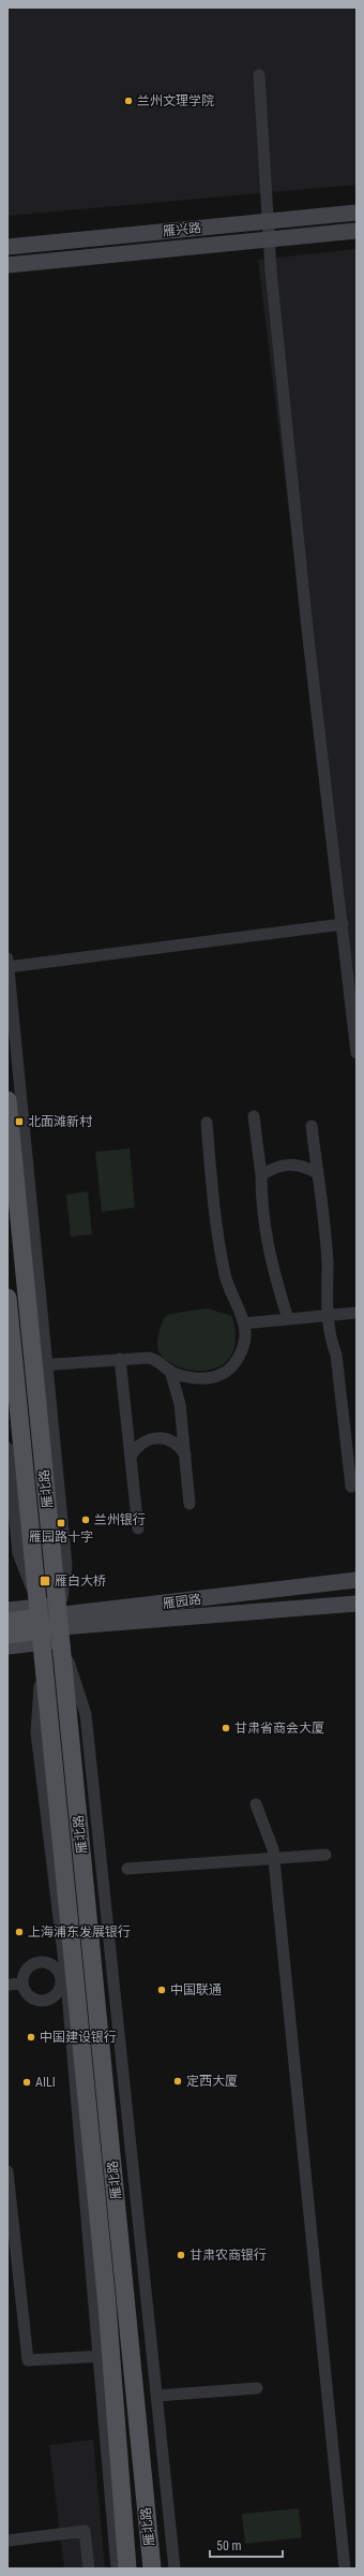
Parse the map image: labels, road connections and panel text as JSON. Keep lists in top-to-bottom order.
{
  "streets": {
    "main road": ["雁兴路", "雁北路", "雁园路"]
  },
  "crossings": [
    ["雁北路", "雁园路"]
  ],
  "places": {
    "other": [
      "兰州文理学院",
      "兰州银行",
      "甘肃省商会大厦",
      "上海浦东发展银行",
      "中国联通",
      "中国建设银行",
      "定西大厦",
      "AILI",
      "甘肃农商银行"
    ],
    "transit": ["北面滩新村", "雁园路十字", "雁白大桥"]
  },
  "scale_bar": "50 m"
}
